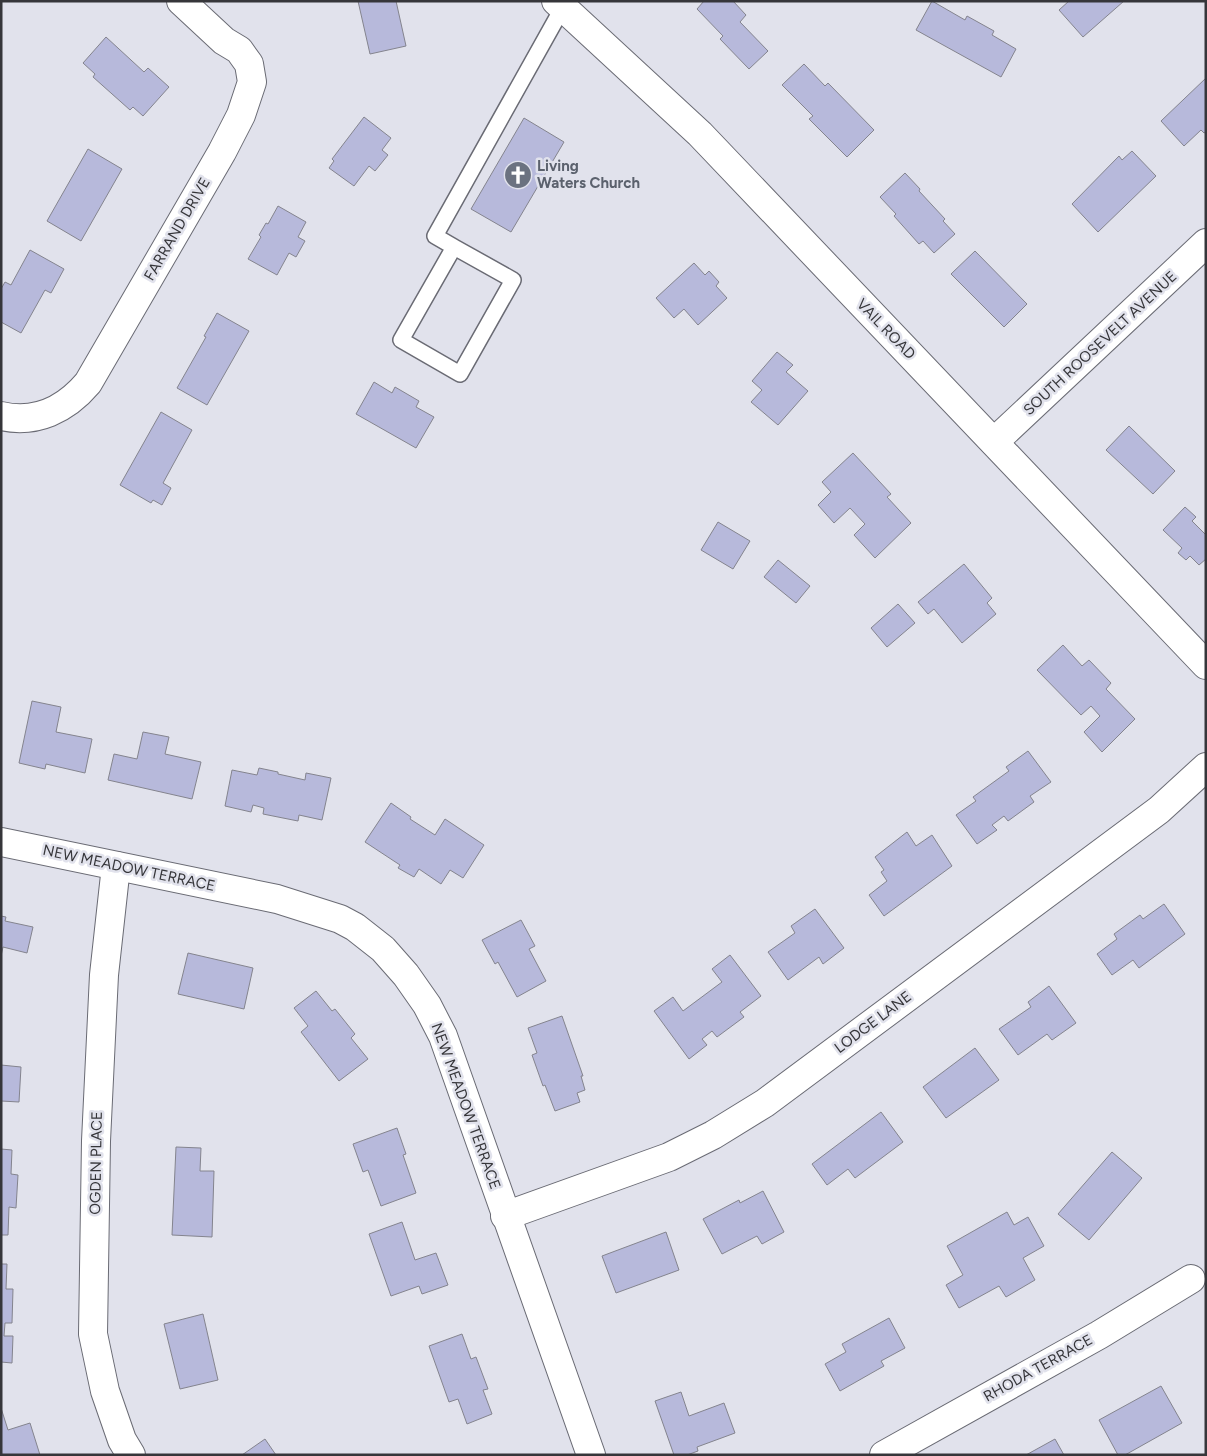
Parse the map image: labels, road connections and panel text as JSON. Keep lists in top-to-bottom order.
{
  "streets": {
    "street": [
      "FARRAND DRIVE",
      "VAIL ROAD",
      "SOUTH ROOSEVELT AVENUE",
      "NEW MEADOW TERRACE",
      "LODGE LANE",
      "OGDEN PLACE",
      "RHODA TERRACE"
    ]
  },
  "crossings": [
    ["VAIL ROAD", "SOUTH ROOSEVELT AVENUE"],
    ["NEW MEADOW TERRACE", "LODGE LANE"],
    ["NEW MEADOW TERRACE", "OGDEN PLACE"]
  ],
  "places": {
    "church": ["Living Waters Church"]
  }
}
